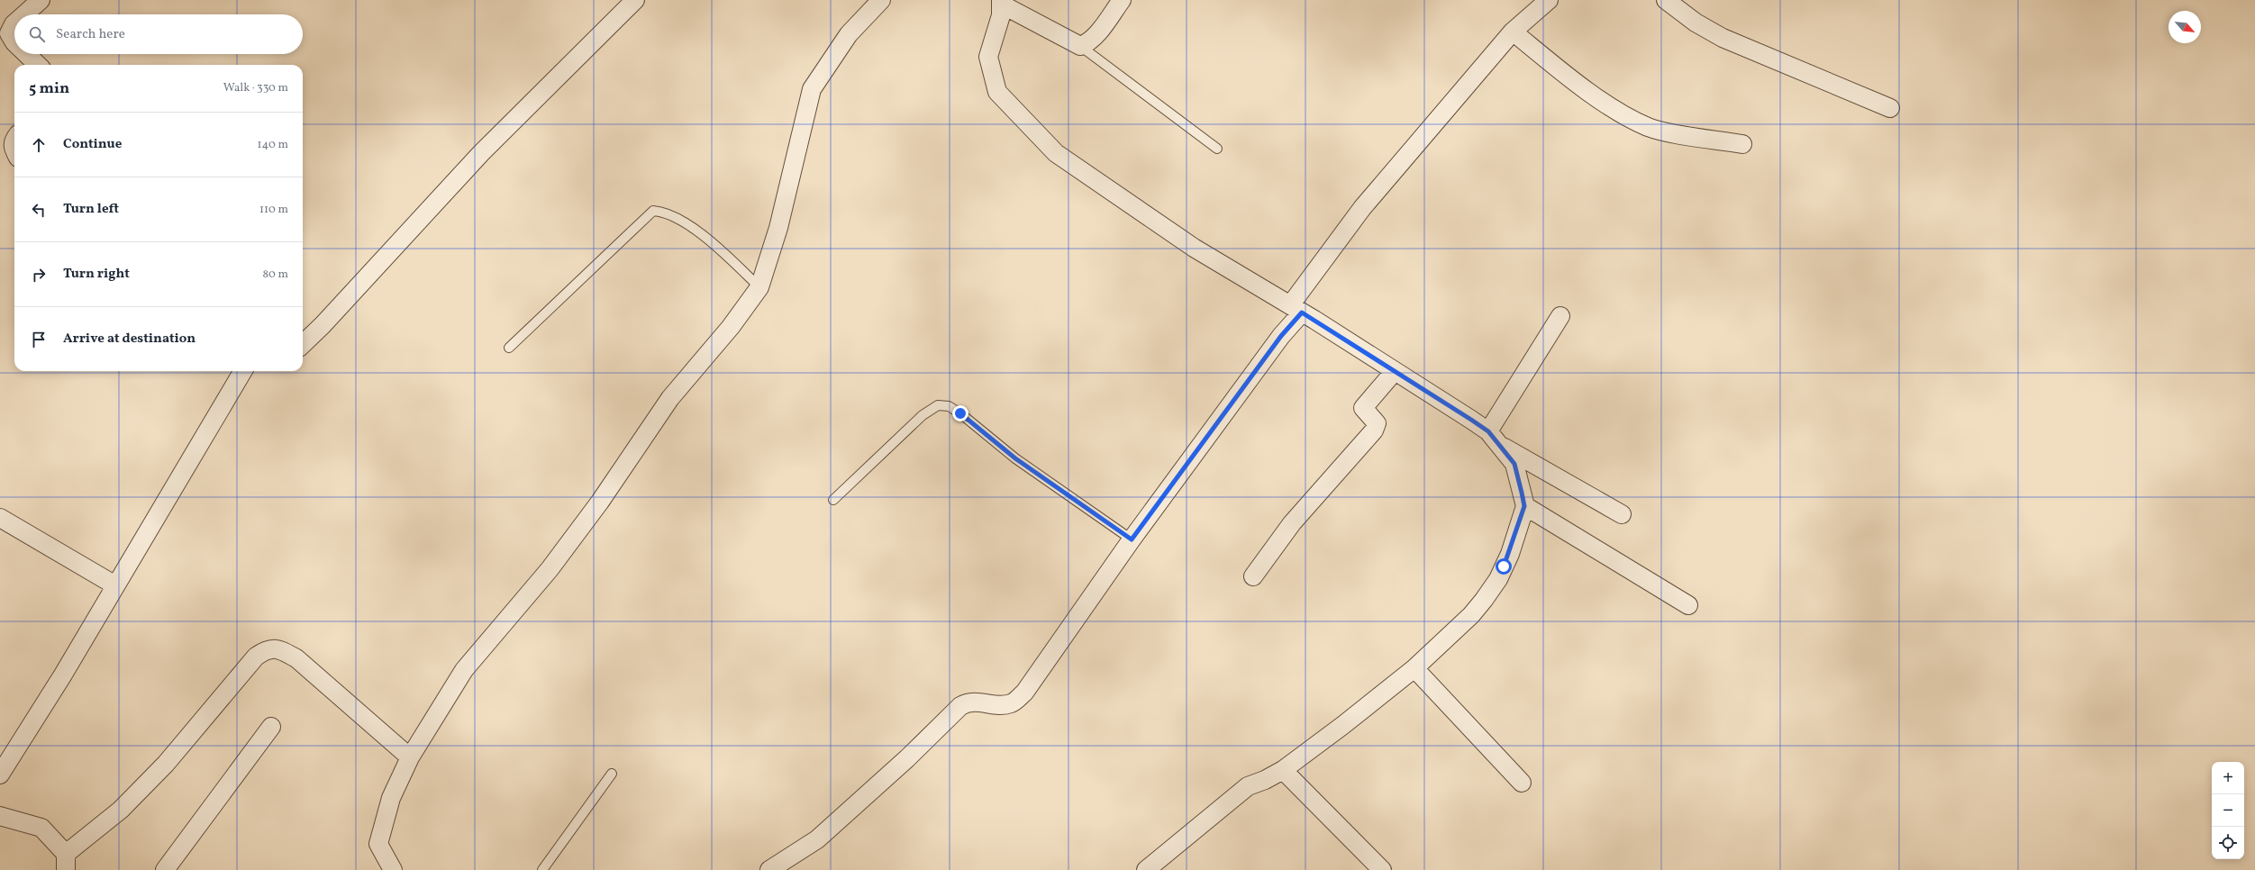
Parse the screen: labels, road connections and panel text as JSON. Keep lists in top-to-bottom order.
{
  "north": "bottom right",
  "page": {
    "search": "Search here",
    "heading": ["5 min", "Walk · 330 m"],
    "list": [
      ["Continue", "140 m"],
      ["Turn left", "110 m"],
      ["Turn right", "80 m"],
      "Arrive at destination"
    ],
    "map_buttons": ["+", "−"]
  }
}
